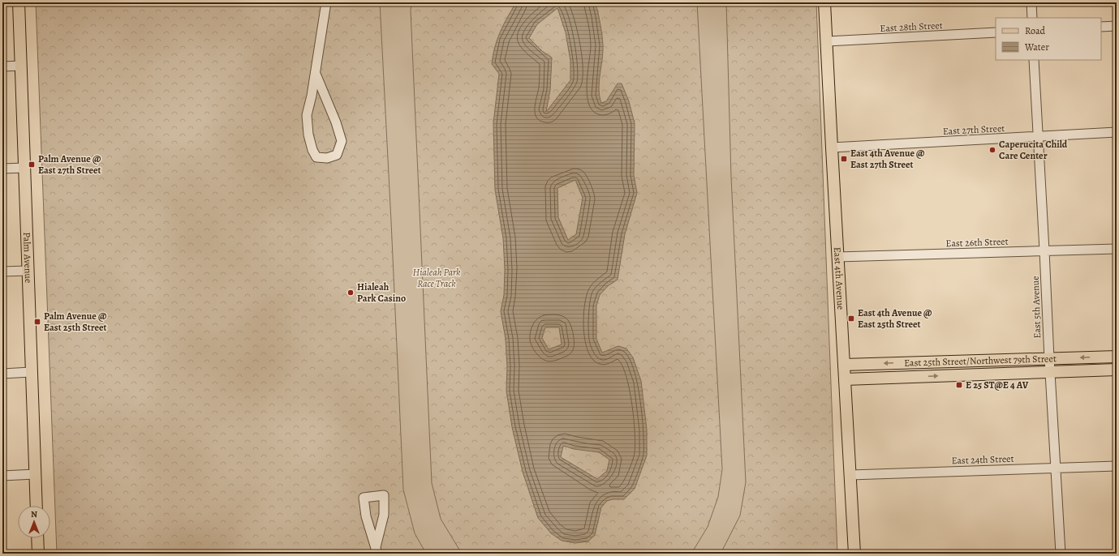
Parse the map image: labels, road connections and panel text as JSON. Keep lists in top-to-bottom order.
{
  "streets": {
    "main road": ["Palm Avenue", "East 4th Avenue", "East 25th Street/Northwest 79th Street"],
    "street": [
      "East 28th Street",
      "East 27th Street",
      "East 26th Street",
      "East 5th Avenue",
      "East 24th Street"
    ]
  },
  "crossings": [
    ["East 28th Street", "East 4th Avenue"],
    ["East 27th Street", "East 4th Avenue"],
    ["East 27th Street", "East 5th Avenue"],
    ["East 26th Street", "East 4th Avenue"],
    ["East 26th Street", "East 5th Avenue"],
    ["East 4th Avenue", "East 25th Street/Northwest 79th Street"],
    ["East 4th Avenue", "East 24th Street"],
    ["East 5th Avenue", "East 25th Street/Northwest 79th Street"],
    ["East 5th Avenue", "East 24th Street"]
  ],
  "parks": ["Hialeah Park Race Track"],
  "places": {
    "other": ["Caperucita Child Care Center", "Hialeah Park Casino"],
    "transit": [
      "East 4th Avenue @ East 27th Street",
      "Palm Avenue @ East 27th Street",
      "East 4th Avenue @ East 25th Street",
      "Palm Avenue @ East 25th Street",
      "E 25 ST@E 4 AV"
    ]
  },
  "legend": ["Road", "Water"],
  "north": "top"
}
